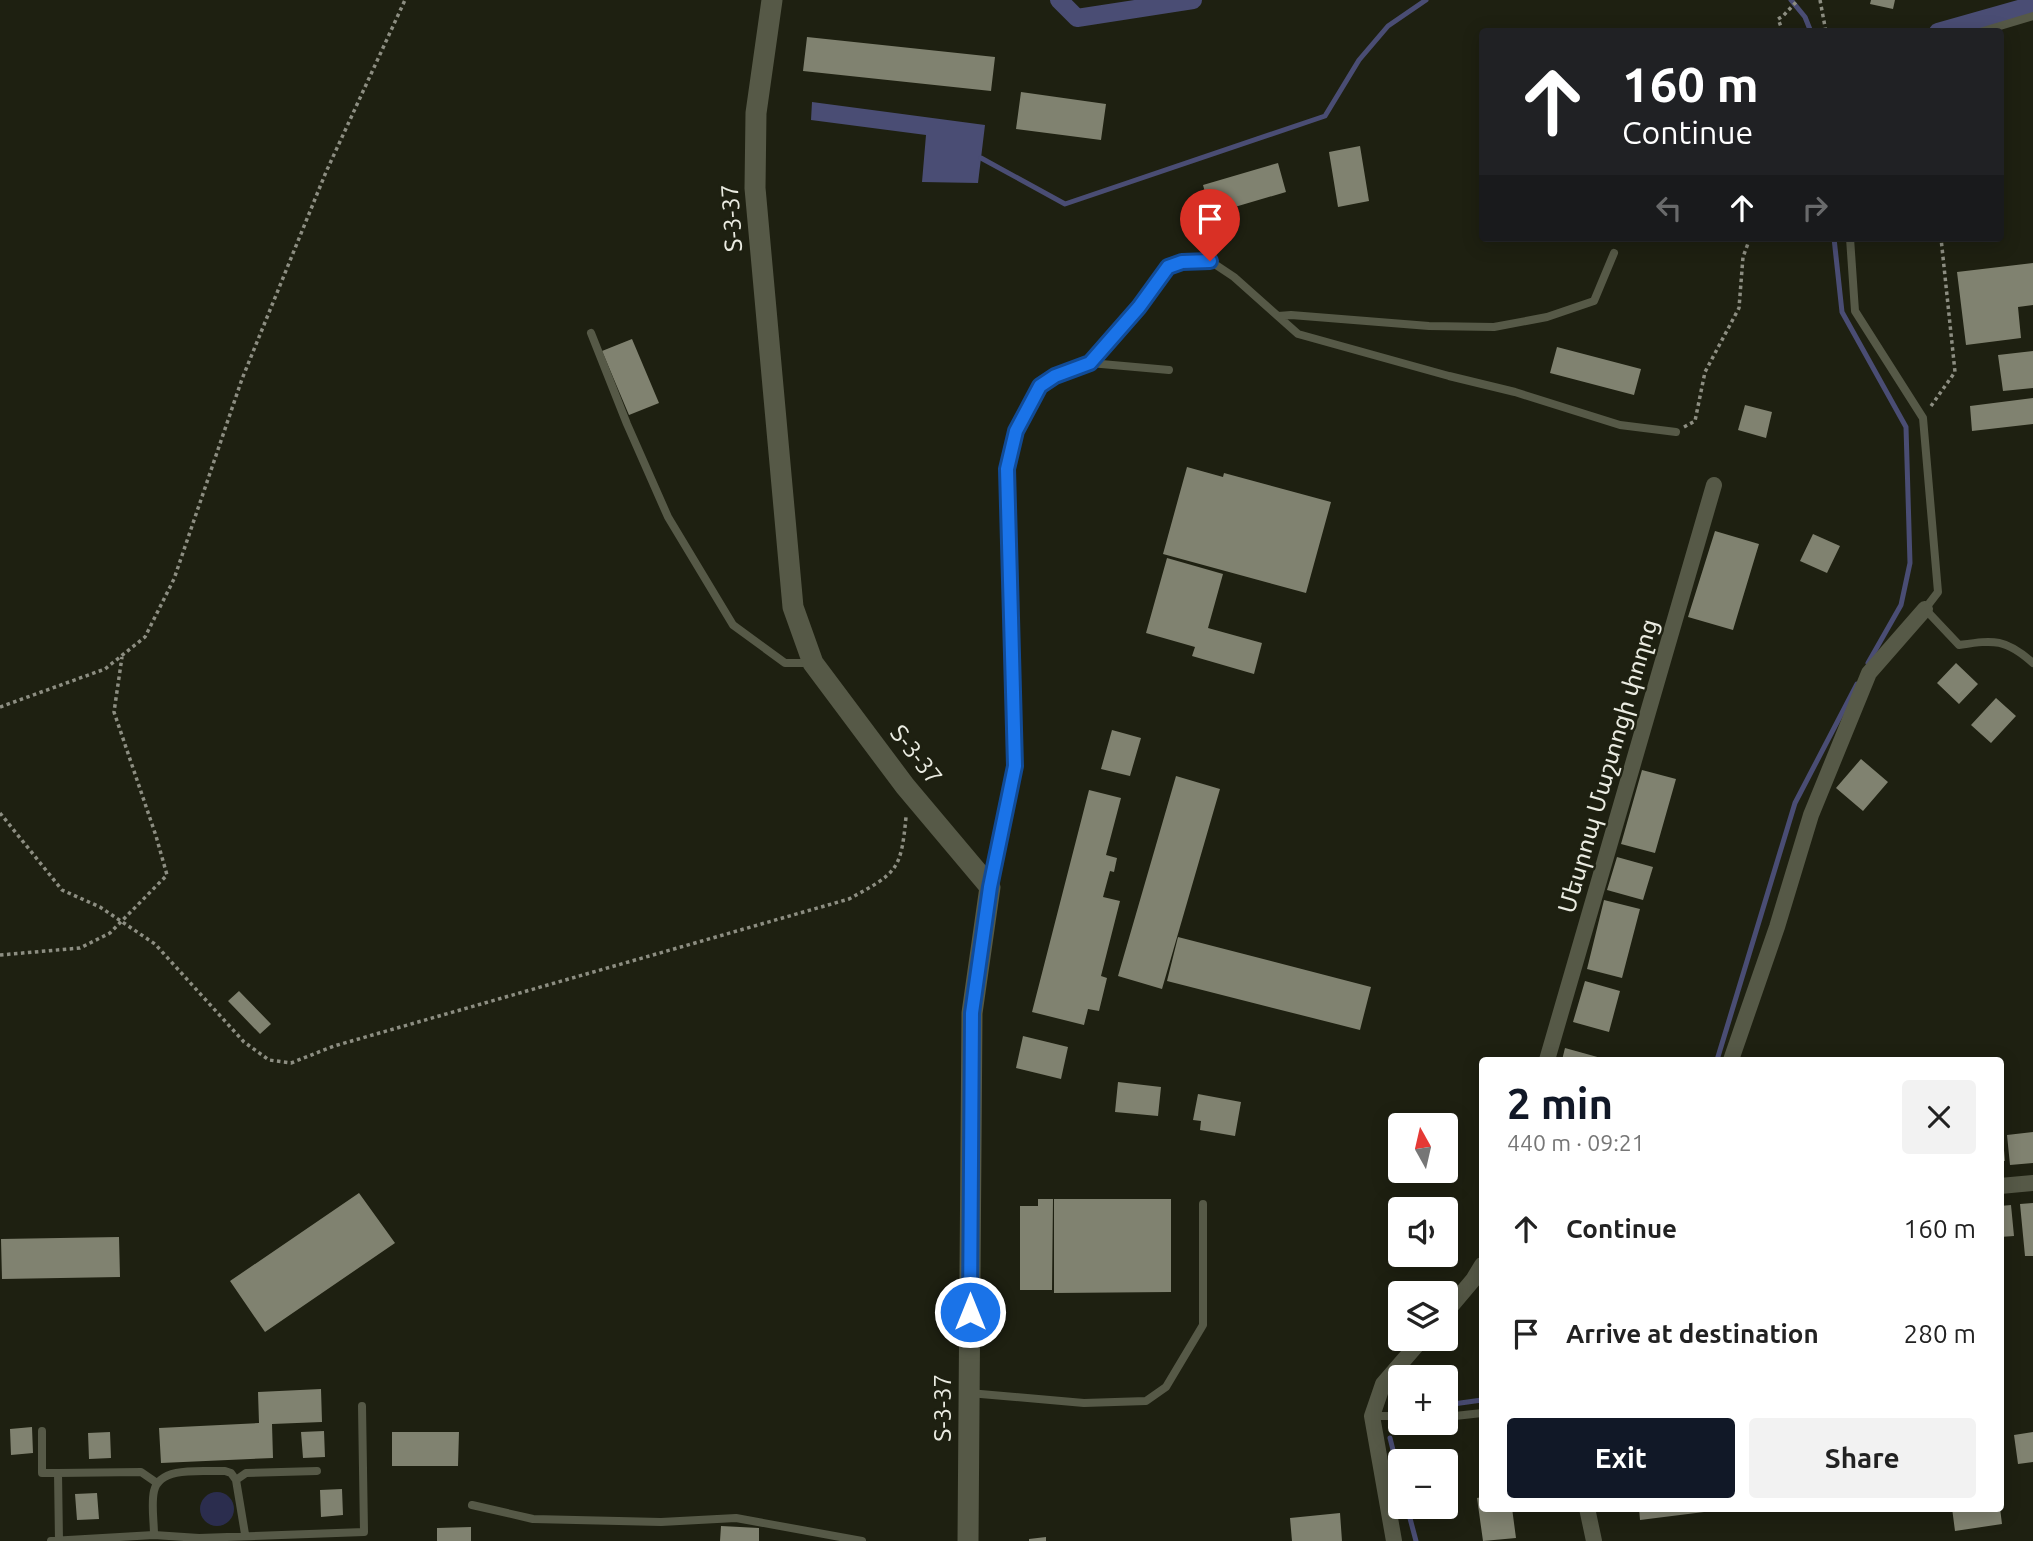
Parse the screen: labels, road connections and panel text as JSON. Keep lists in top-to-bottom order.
{
  "streets": {
    "main road": ["Տ-3-37"],
    "street": ["Մեսրոպ Մաշտոցի փողոց"]
  },
  "north": "top",
  "page": {
    "turn": ["160 m", "Continue"],
    "heading": ["2 min", "440 m · 09:21"],
    "map_buttons": ["+", "−"],
    "list": [
      {
        "name": "Continue",
        "value": "160 m"
      },
      {
        "name": "Arrive at destination",
        "value": "280 m"
      }
    ],
    "buttons": ["Exit", "Share"]
  }
}
